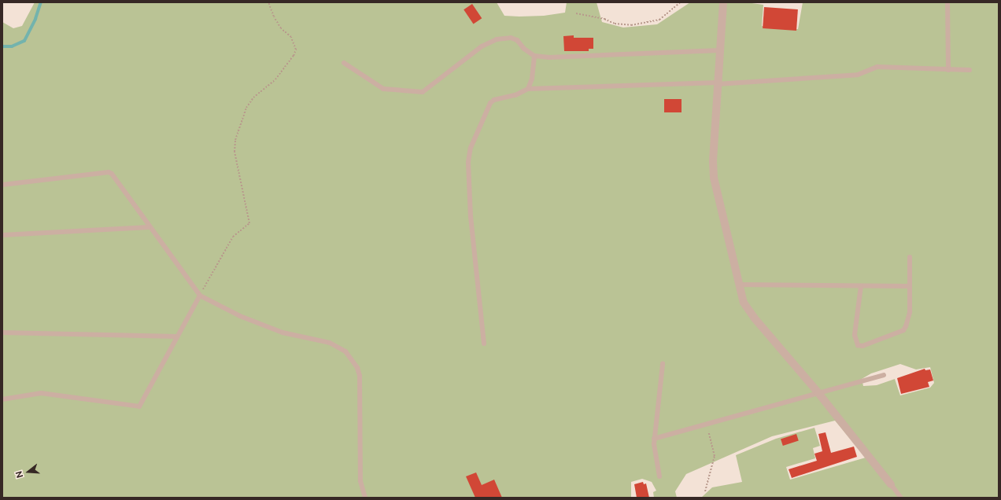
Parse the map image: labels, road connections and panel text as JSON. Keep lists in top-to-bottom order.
{
  "north": "left"
}
